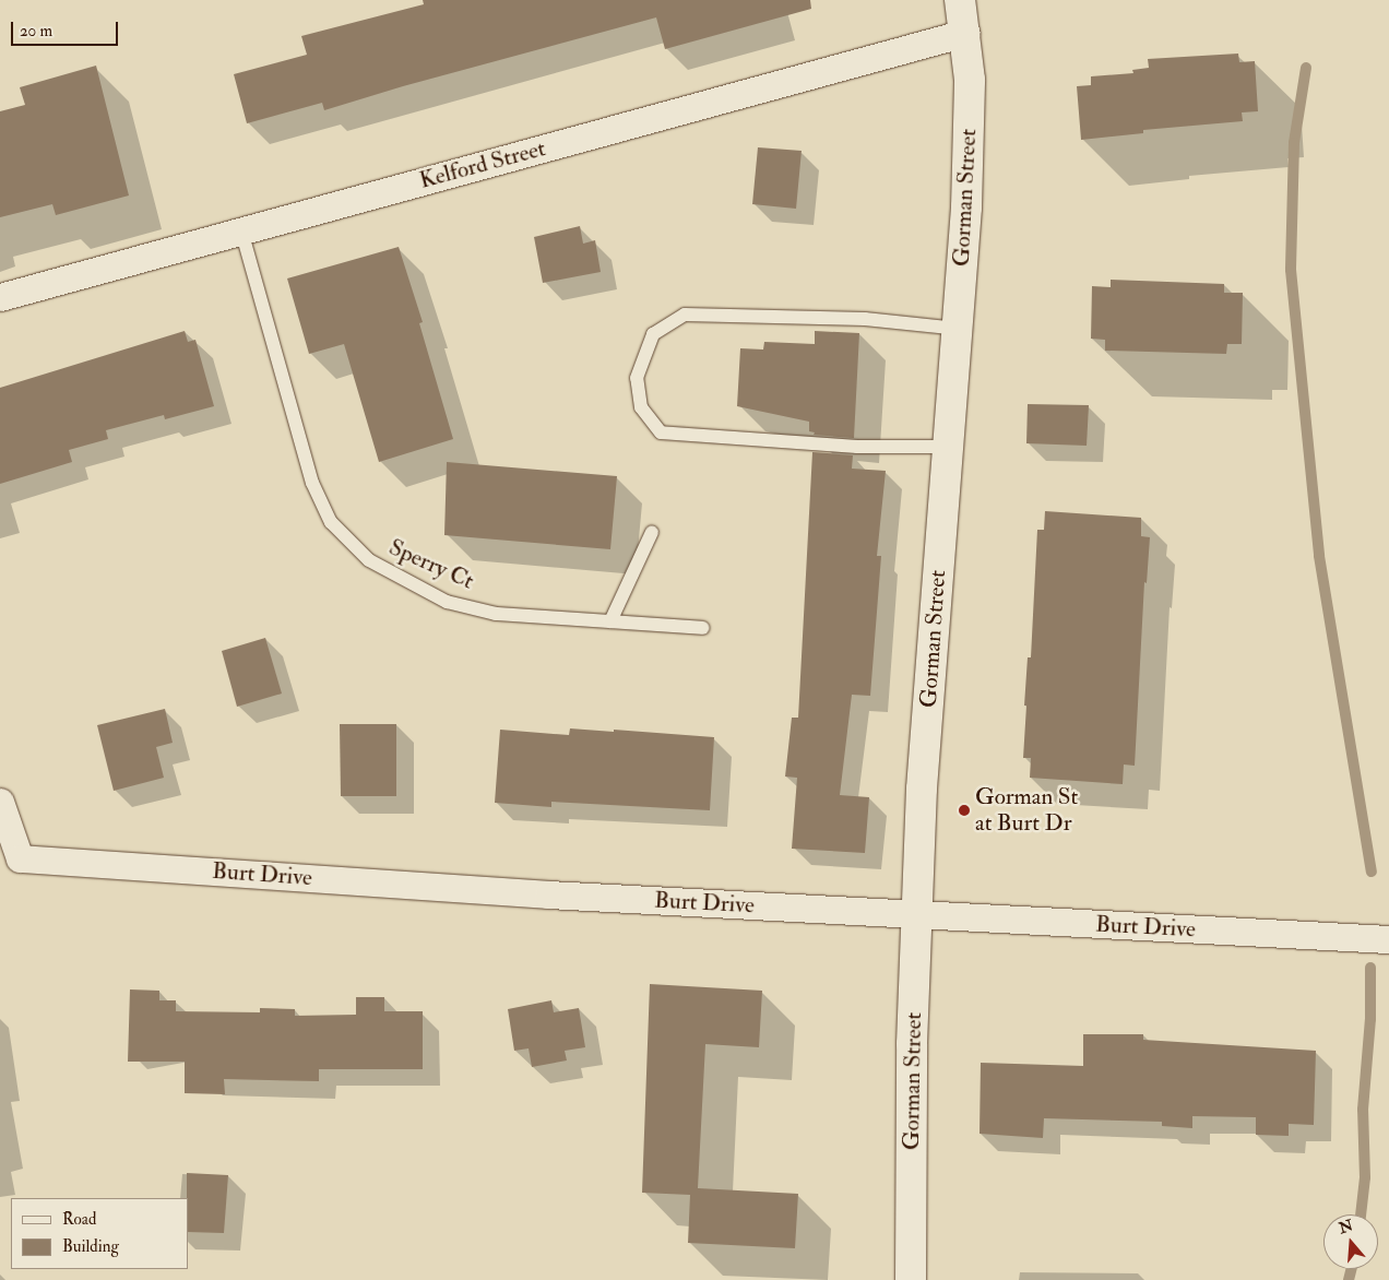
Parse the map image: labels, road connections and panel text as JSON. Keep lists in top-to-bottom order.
{
  "streets": {
    "main road": ["Gorman Street"],
    "street": ["Kelford Street", "Burt Drive"],
    "lane": ["Sperry Ct"]
  },
  "crossings": [
    ["Kelford Street", "Gorman Street"],
    ["Kelford Street", "Sperry Ct"],
    ["Gorman Street", "Burt Drive"]
  ],
  "places": ["Gorman St at Burt Dr"],
  "legend": ["Road", "Building"],
  "scale_bar": "20 m",
  "north": "top"
}
